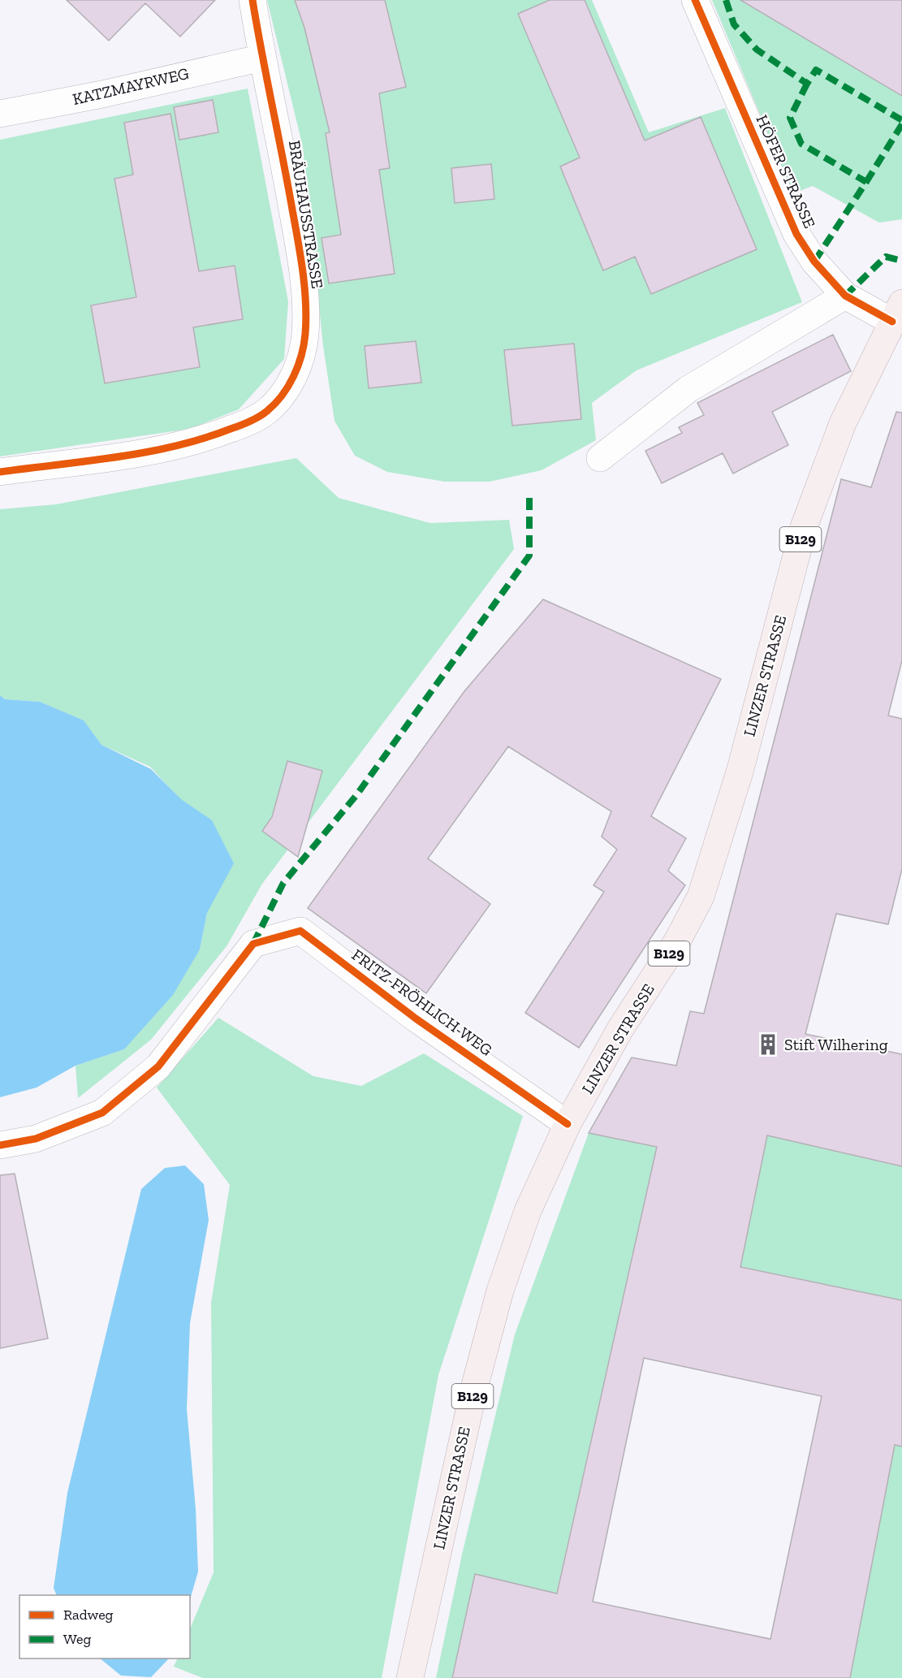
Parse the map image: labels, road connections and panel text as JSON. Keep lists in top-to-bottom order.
{
  "streets": {
    "main road": ["B129", "LINZER STRASSE"],
    "street": [
      "KATZMAYRWEG",
      "HÖFER STRASSE",
      "BRÄUHAUSSTRASSE",
      "FRITZ-FRÖHLICH-WEG"
    ]
  },
  "crossings": [
    ["KATZMAYRWEG", "BRÄUHAUSSTRASSE"],
    ["HÖFER STRASSE", "LINZER STRASSE"],
    ["LINZER STRASSE", "FRITZ-FRÖHLICH-WEG"]
  ],
  "places": {
    "building": ["Stift Wilhering"]
  },
  "legend": ["Radweg", "Weg"]
}
